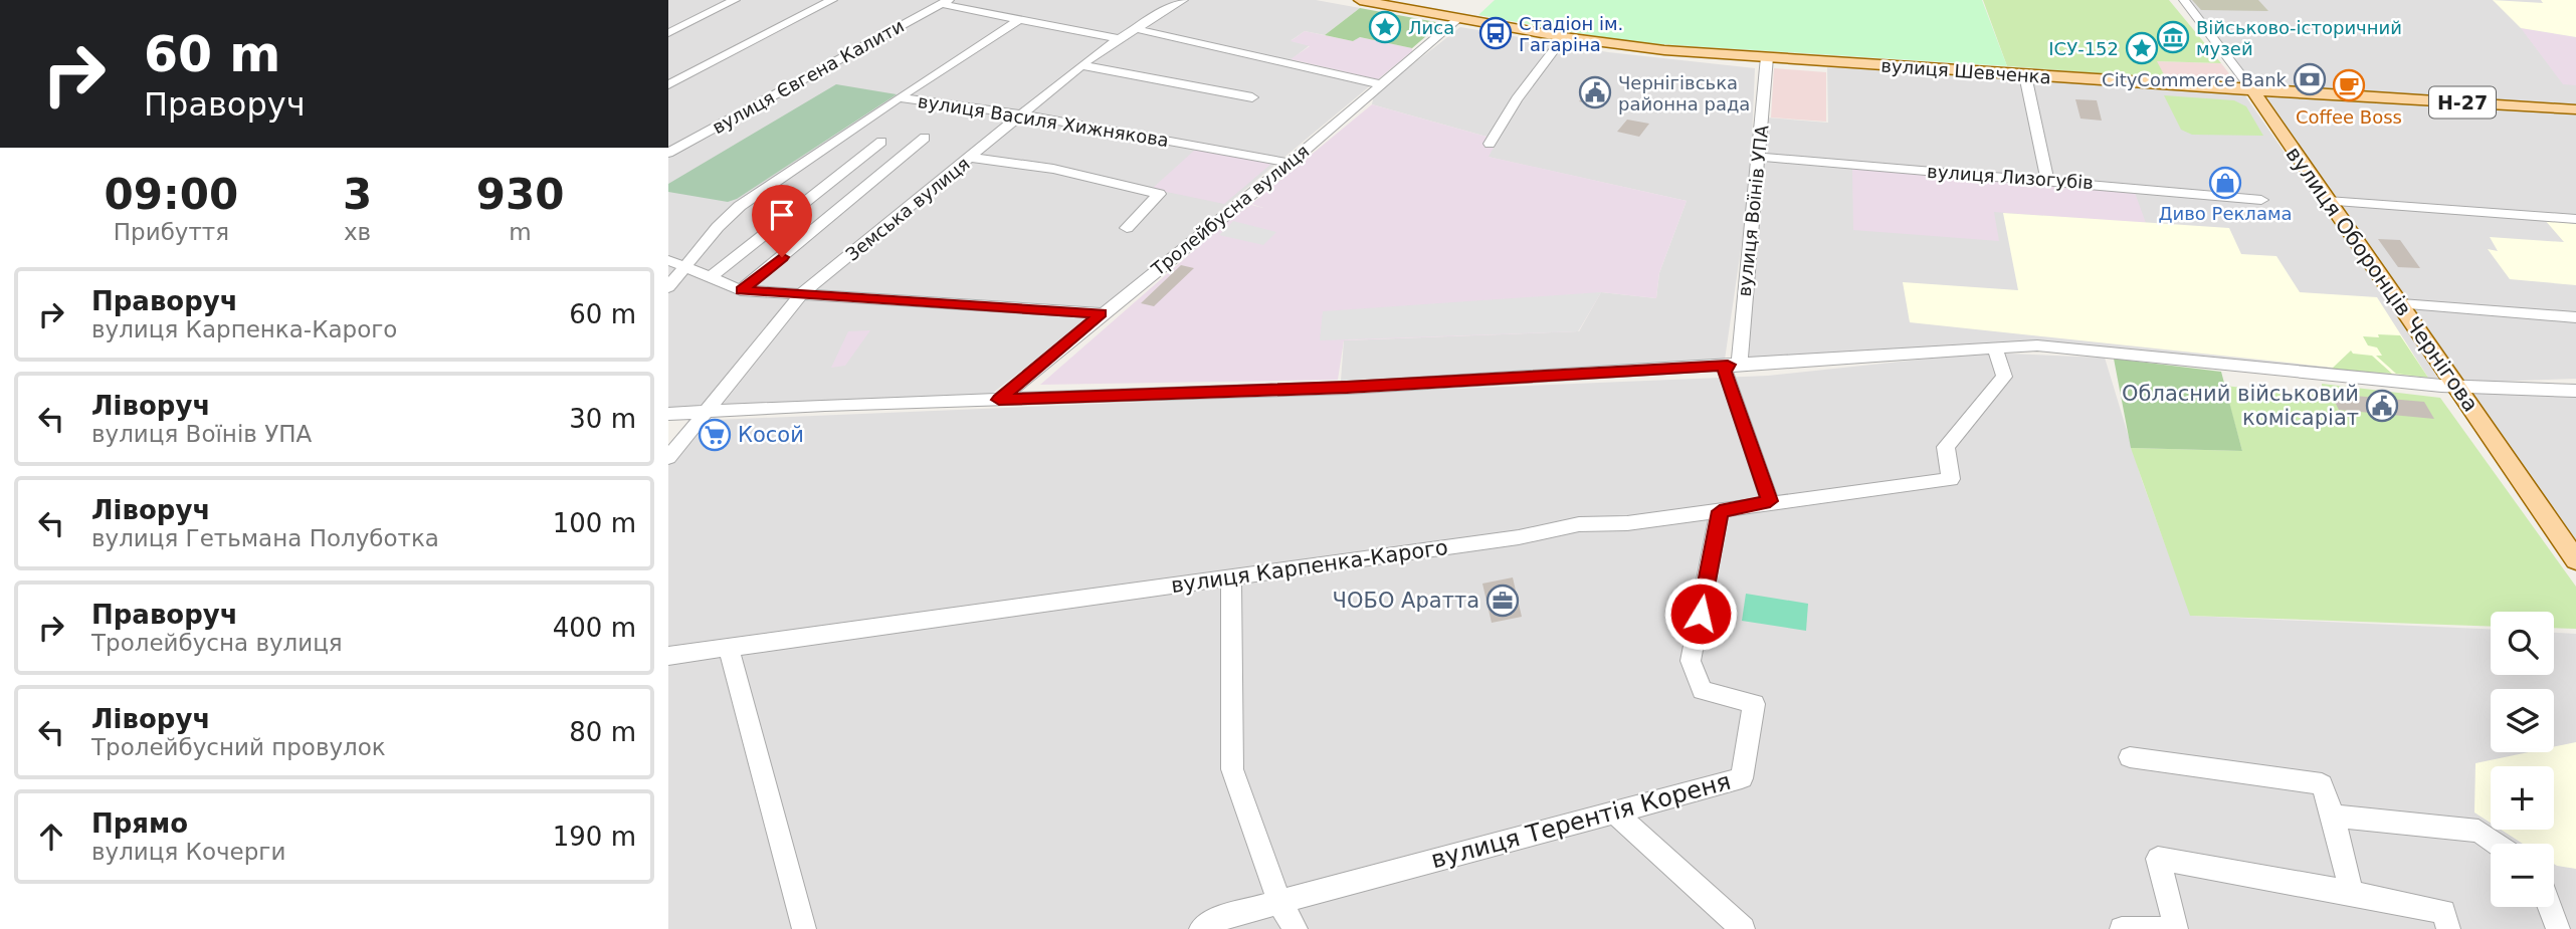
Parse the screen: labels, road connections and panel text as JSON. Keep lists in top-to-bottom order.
{
  "streets": {
    "main road": ["вулиця Шевченка", "Н-27", "вулиця Оборонців Чернігова"],
    "street": [
      "вулиця Євгена Калити",
      "вулиця Василя Хижнякова",
      "вулиця Лизогубів",
      "Земська вулиця",
      "Тролейбусна вулиця",
      "вулиця Воїнів УПА",
      "вулиця Карпенка-Карого",
      "вулиця Терентія Кореня"
    ]
  },
  "crossings": [
    ["вулиця Шевченка", "Тролейбусна вулиця"],
    ["вулиця Шевченка", "вулиця Воїнів УПА"],
    ["вулиця Шевченка", "вулиця Оборонців Чернігова"],
    ["вулиця Василя Хижнякова", "Земська вулиця"],
    ["вулиця Василя Хижнякова", "Тролейбусна вулиця"],
    ["вулиця Лизогубів", "вулиця Воїнів УПА"],
    ["вулиця Воїнів УПА", "вулиця Карпенка-Карого"],
    ["вулиця Карпенка-Карого", "вулиця Терентія Кореня"]
  ],
  "places": {
    "place": ["Лиса", "ІСУ-152"],
    "bus stop": ["Стадіон ім. Гагаріна"],
    "museum": ["Військово-історичний музей"],
    "bank": ["CityCommerce Bank"],
    "cafe": ["Coffee Boss"],
    "public building": ["Чернігівська районна рада", "Обласний військовий комісаріат"],
    "shop": ["Диво Реклама"],
    "supermarket": ["Косой"],
    "office": ["ЧОБО Аратта"]
  },
  "page": {
    "turn": ["60 m", "Праворуч"],
    "eta": [
      "09:00",
      "Прибуття",
      "3",
      "хв",
      "930",
      "m"
    ],
    "list": [
      {
        "name": "Праворуч",
        "note": "вулиця Карпенка-Карого",
        "value": "60 m"
      },
      {
        "name": "Ліворуч",
        "note": "вулиця Воїнів УПА",
        "value": "30 m"
      },
      {
        "name": "Ліворуч",
        "note": "вулиця Гетьмана Полуботка",
        "value": "100 m"
      },
      {
        "name": "Праворуч",
        "note": "Тролейбусна вулиця",
        "value": "400 m"
      },
      {
        "name": "Ліворуч",
        "note": "Тролейбусний провулок",
        "value": "80 m"
      },
      {
        "name": "Прямо",
        "note": "вулиця Кочерги",
        "value": "190 m"
      }
    ],
    "map_buttons": ["+", "−"]
  }
}
